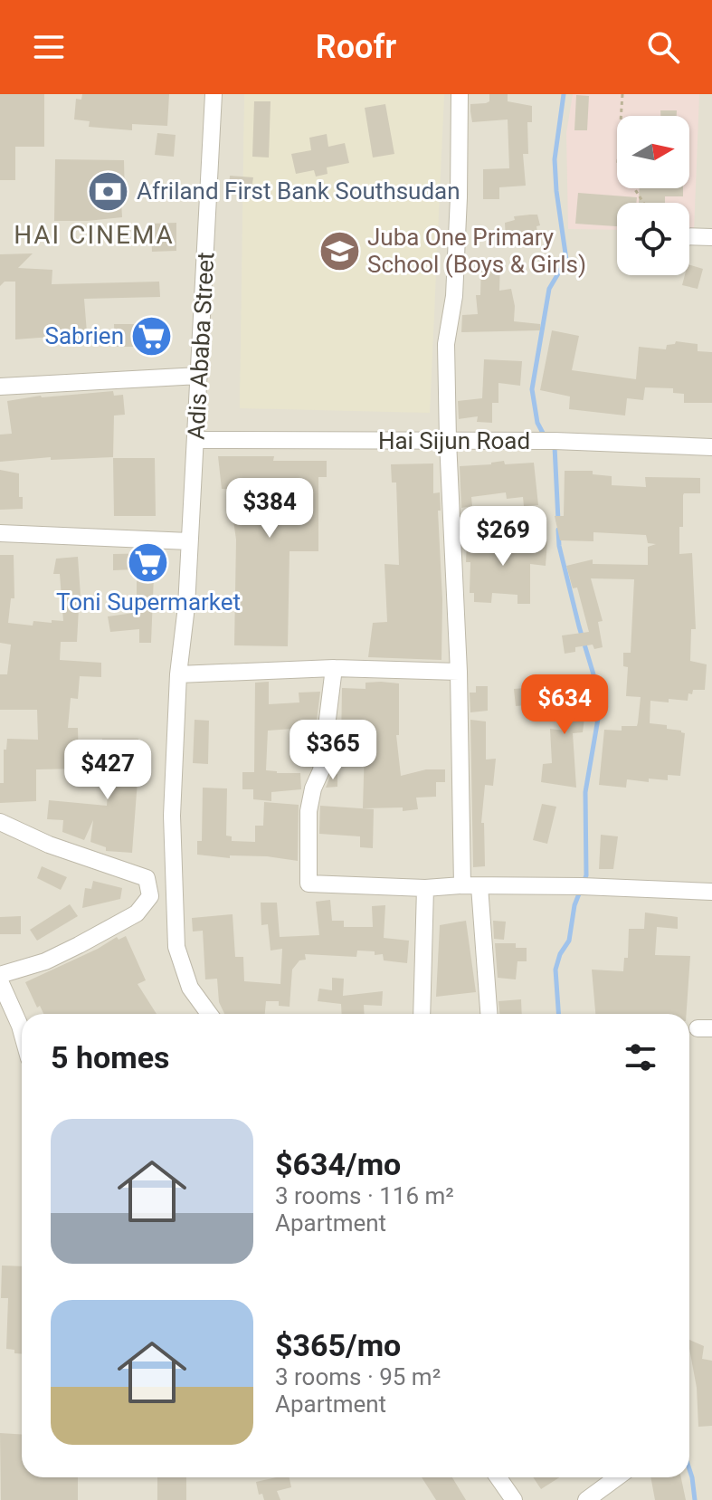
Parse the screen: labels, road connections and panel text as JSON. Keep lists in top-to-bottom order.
{
  "streets": {
    "street": ["Adis Ababa Street", "Hai Sijun Road"]
  },
  "crossings": [
    ["Adis Ababa Street", "Hai Sijun Road"]
  ],
  "districts": ["HAI CINEMA"],
  "places": {
    "bank": ["Afriland First Bank Southsudan"],
    "school or university": ["Juba One Primary School (Boys & Girls)"],
    "supermarket": ["Sabrien", "Toni Supermarket"]
  },
  "north": "right",
  "page": {
    "header": "Roofr",
    "price": [
      "$384",
      "$269",
      "$634",
      "$365",
      "$427"
    ],
    "heading": "5 homes",
    "list": [
      {
        "name": "$634/mo",
        "note": "3 rooms · 116 m² · Apartment"
      },
      {
        "name": "$365/mo",
        "note": "3 rooms · 95 m² · Apartment"
      }
    ]
  }
}
